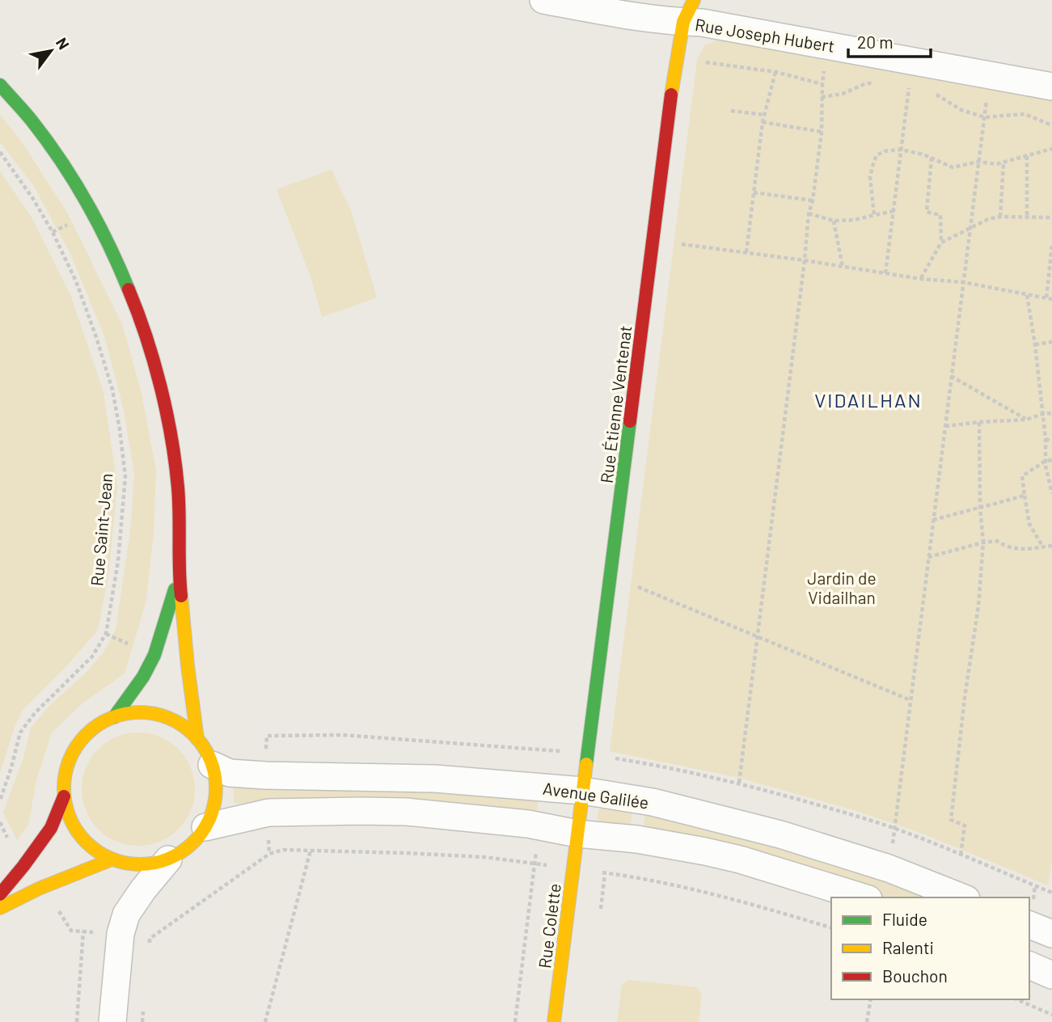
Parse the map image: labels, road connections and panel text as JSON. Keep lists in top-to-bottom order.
{
  "streets": {
    "street": [
      "Rue Joseph Hubert",
      "Rue Étienne Ventenat",
      "Avenue Galilée",
      "Rue Colette"
    ],
    "path": ["Rue Saint-Jean"]
  },
  "crossings": [
    ["Rue Joseph Hubert", "Rue Étienne Ventenat"],
    ["Rue Étienne Ventenat", "Avenue Galilée"],
    ["Rue Étienne Ventenat", "Rue Colette"]
  ],
  "districts": ["VIDAILHAN"],
  "parks": ["Jardin de Vidailhan"],
  "legend": ["Fluide", "Ralenti", "Bouchon"],
  "scale_bar": "20 m",
  "north": "top right"
}
